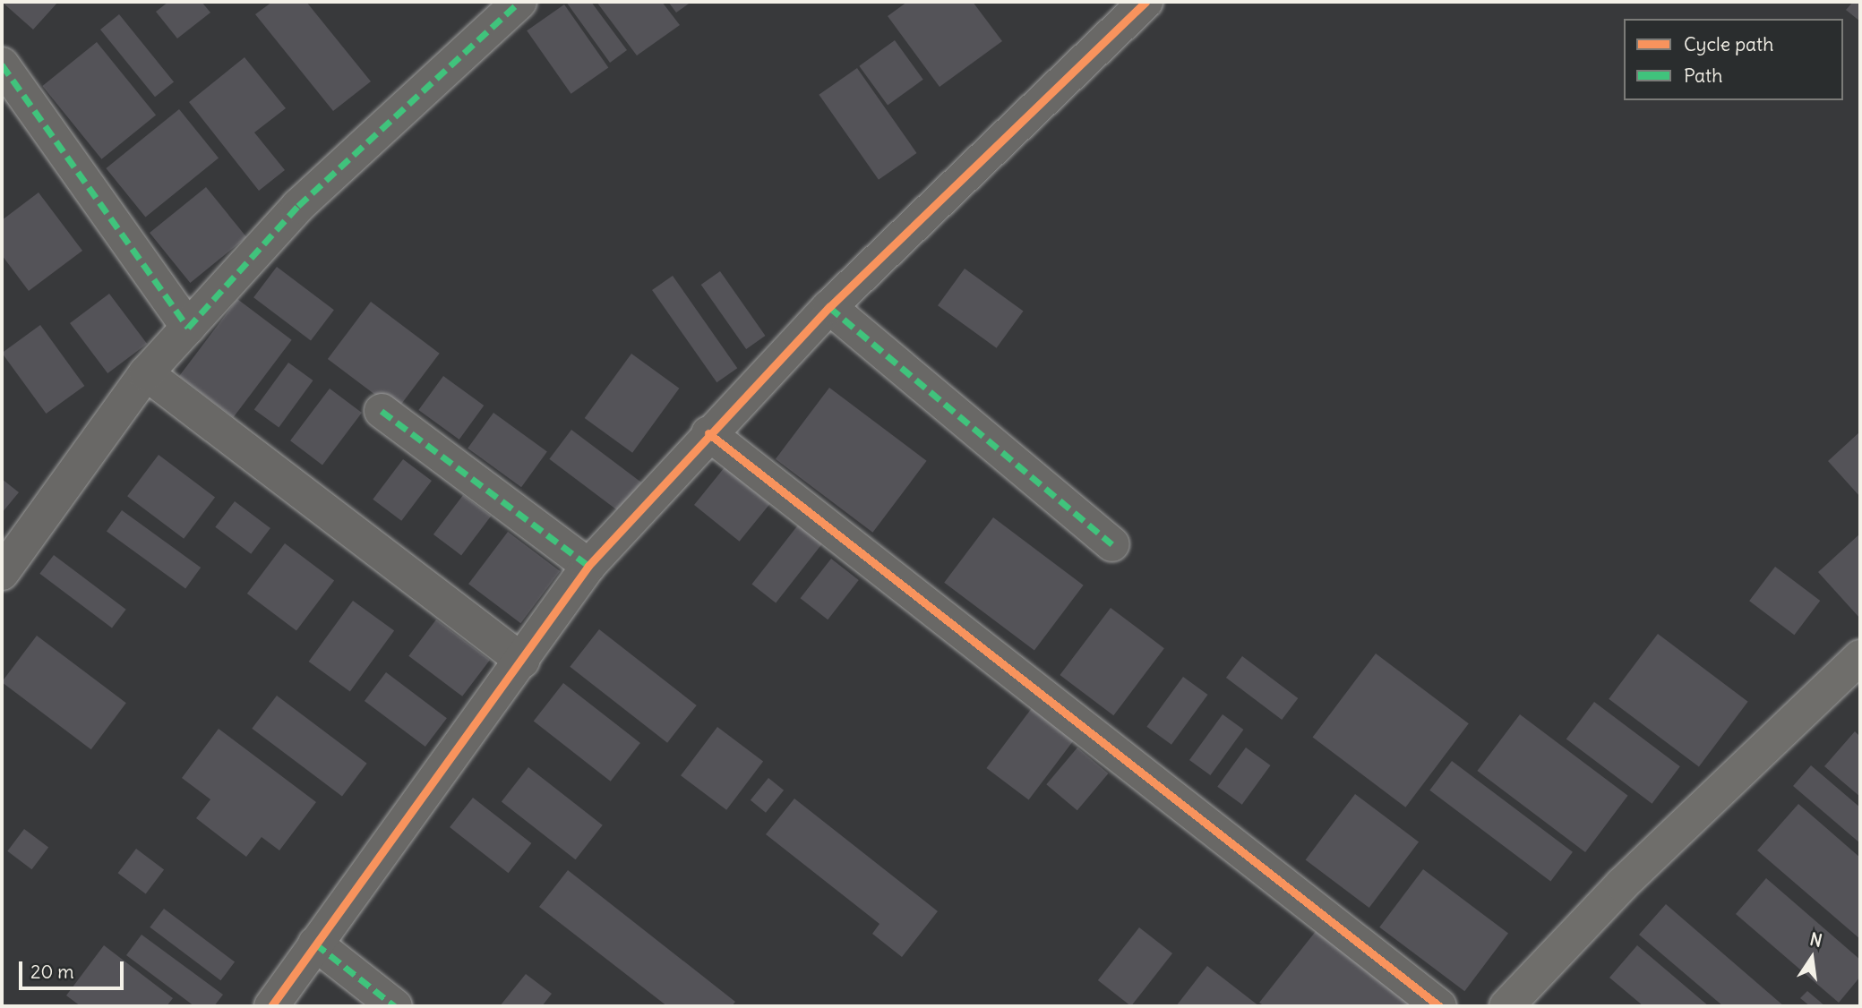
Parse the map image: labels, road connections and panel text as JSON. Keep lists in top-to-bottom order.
{
  "legend": ["Cycle path", "Path"],
  "scale_bar": "20 m",
  "north": "top"
}
